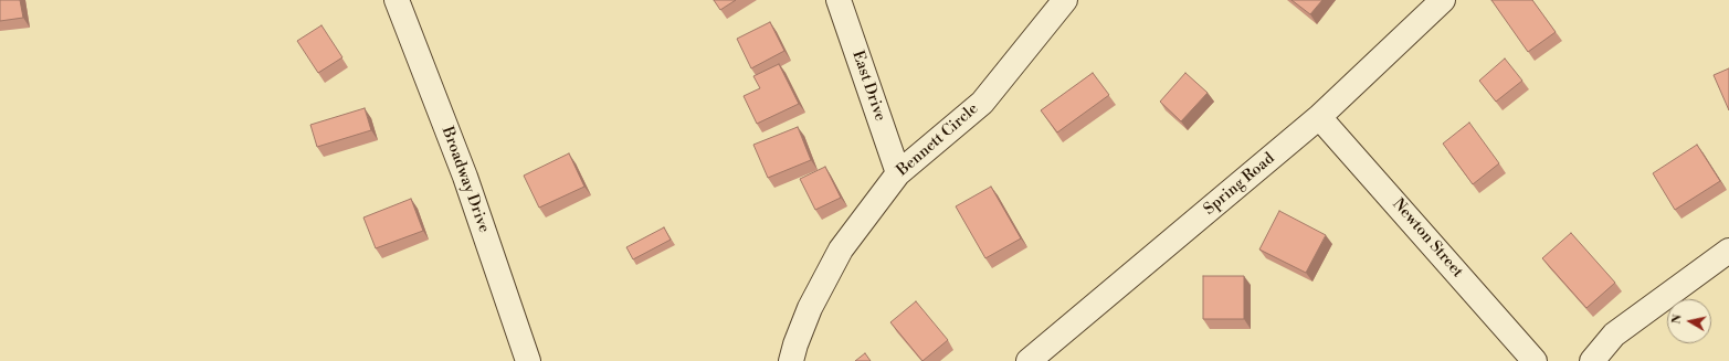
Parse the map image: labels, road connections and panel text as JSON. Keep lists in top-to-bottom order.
{
  "streets": {
    "street": [
      "East Drive",
      "Bennett Circle",
      "Broadway Drive",
      "Spring Road",
      "Newton Street"
    ]
  },
  "crossings": [
    ["East Drive", "Bennett Circle"],
    ["Spring Road", "Newton Street"]
  ],
  "north": "left"
}
